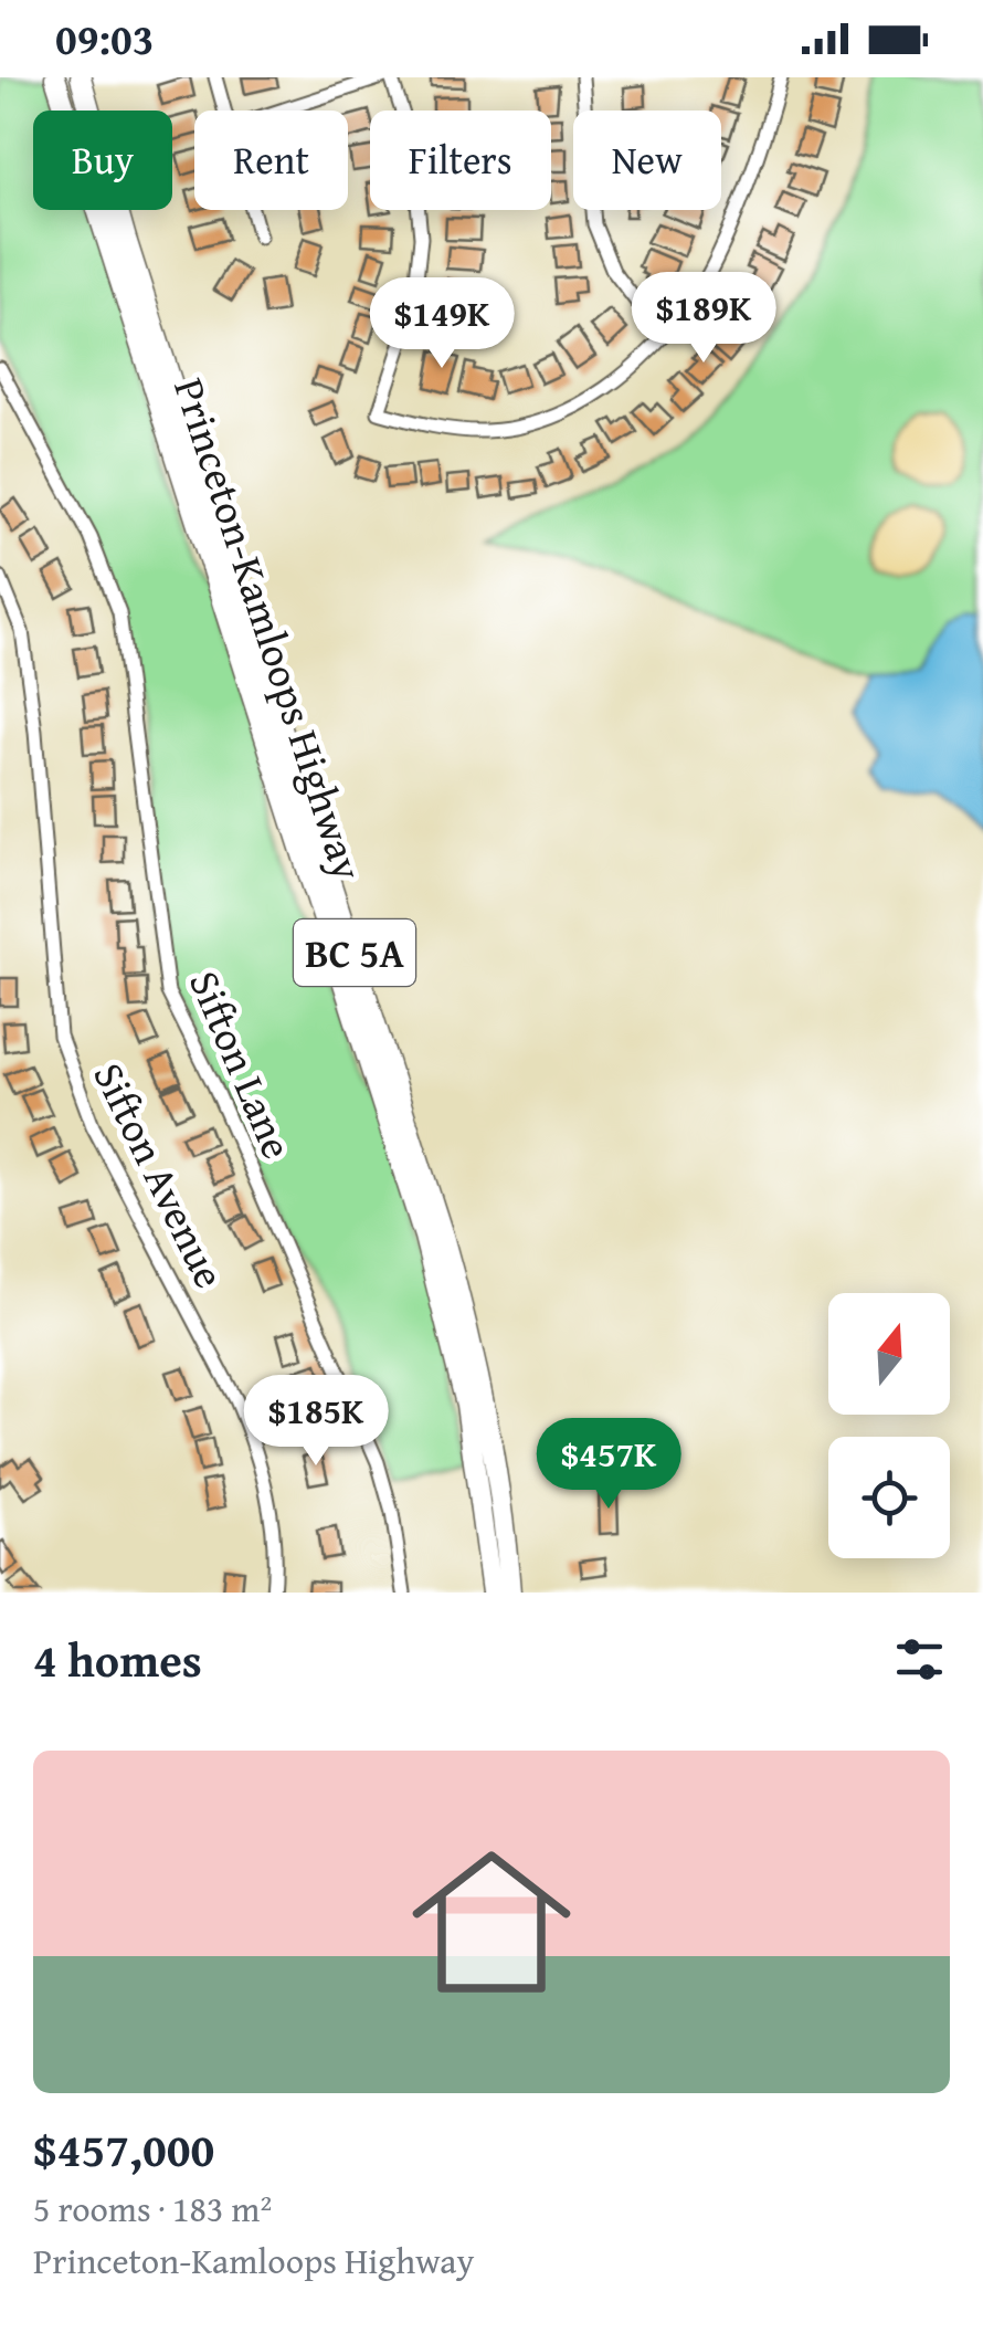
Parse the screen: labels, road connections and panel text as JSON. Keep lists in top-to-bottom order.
{
  "streets": {
    "main road": ["Princeton-Kamloops Highway", "BC 5A"],
    "street": ["Sifton Lane", "Sifton Avenue"]
  },
  "north": "top",
  "page": {
    "status": "09:03",
    "chip": [
      "Buy",
      "Rent",
      "Filters",
      "New"
    ],
    "price": [
      "$189K",
      "$149K",
      "$185K",
      "$457K"
    ],
    "heading": "4 homes",
    "list": [
      {
        "name": "$457,000",
        "note": "5 rooms · 183 m² · Princeton-Kamloops Highway"
      }
    ]
  }
}
